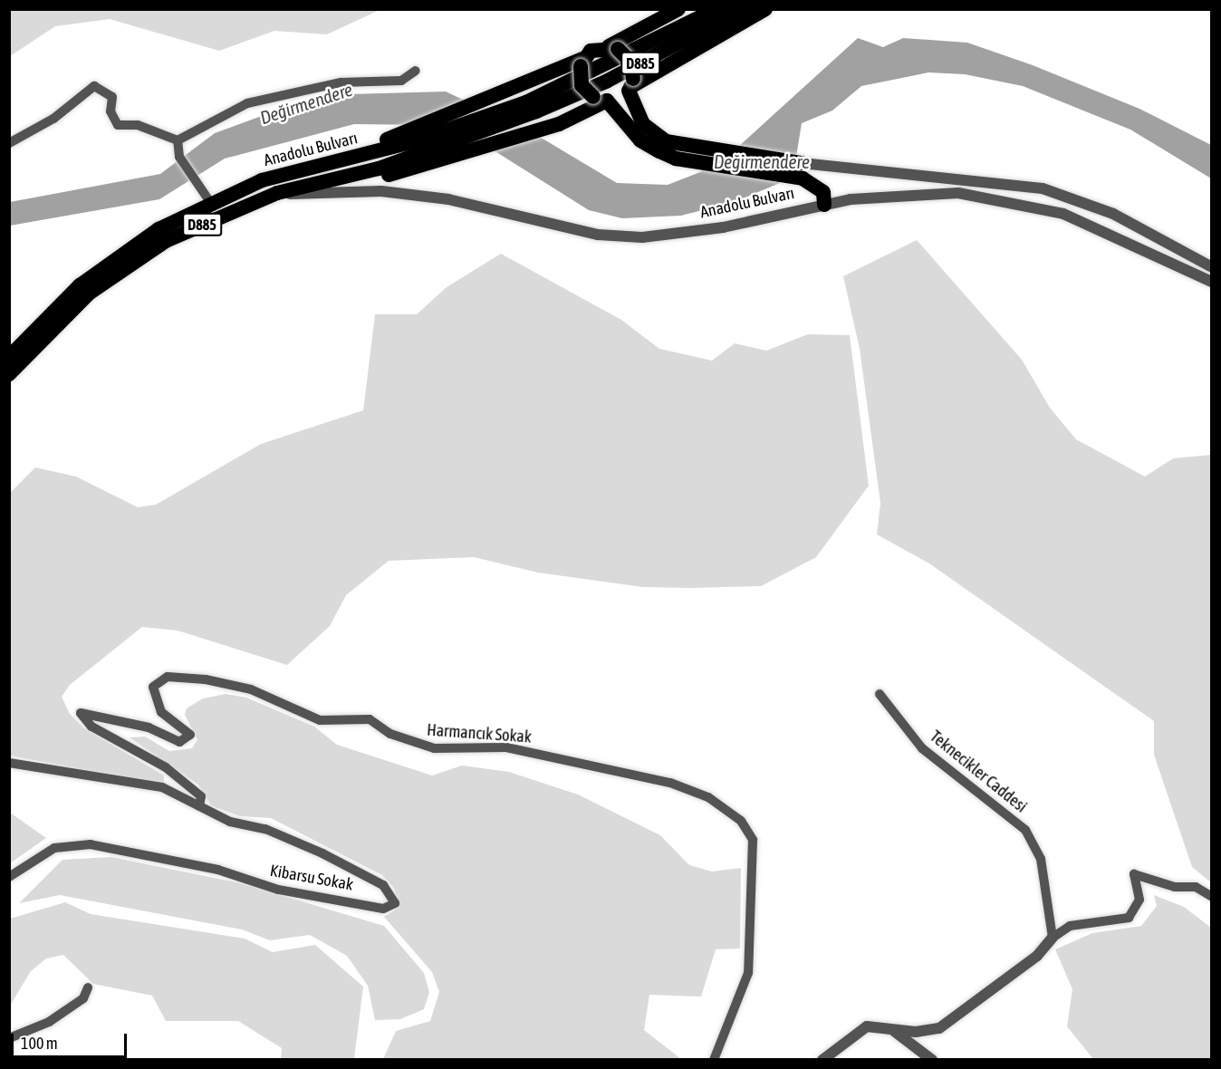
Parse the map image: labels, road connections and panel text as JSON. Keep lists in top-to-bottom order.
{
  "streets": {
    "highway": ["D885", "Anadolu Bulvarı"],
    "street": ["Harmancık Sokak", "Teknecikler Caddesi", "Kibarsu Sokak"]
  },
  "crossings": [
    ["Harmancık Sokak", "Kibarsu Sokak"]
  ],
  "water": ["Değirmendere"],
  "scale_bar": "100 m"
}
